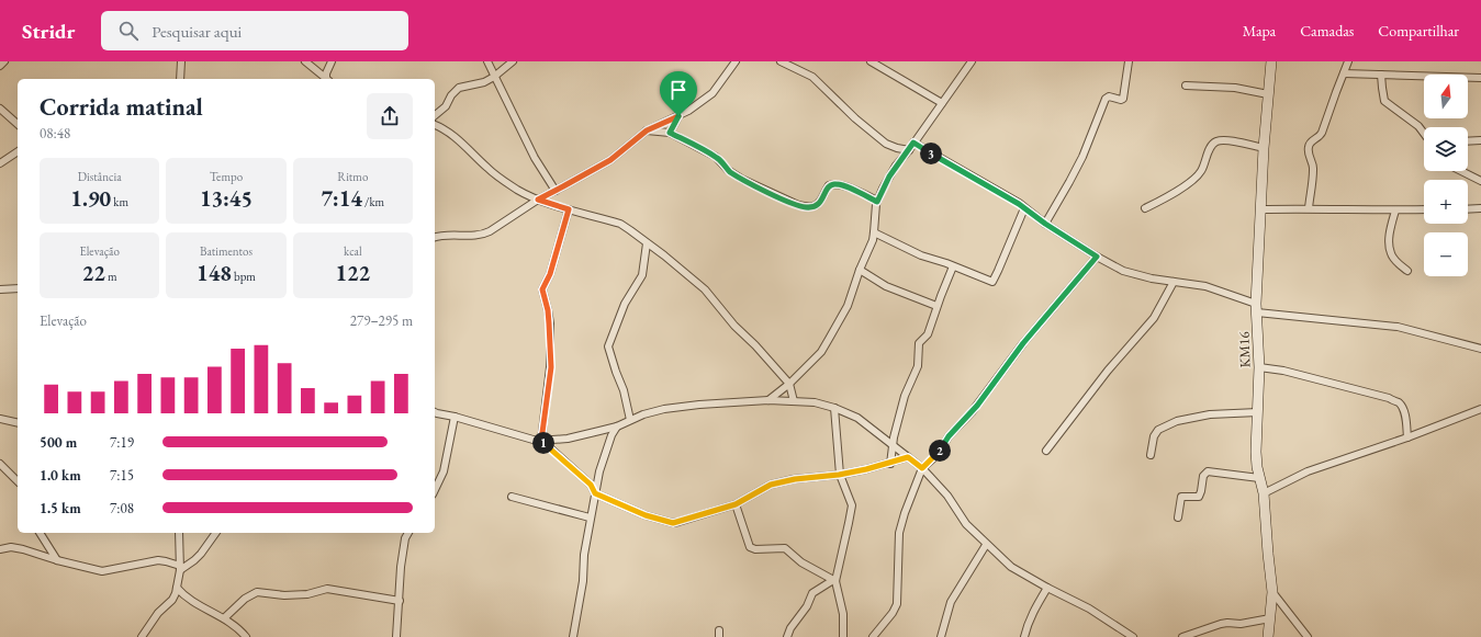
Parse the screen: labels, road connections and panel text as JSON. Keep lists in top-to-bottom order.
{
  "streets": {
    "street": ["KM16"]
  },
  "north": "top",
  "page": {
    "header": "Stridr",
    "search": "Pesquisar aqui",
    "nav": ["Mapa", "Camadas", "Compartilhar"],
    "map_buttons": ["+", "−"],
    "heading": ["Corrida matinal", "08:48"],
    "pins": ["3", "1", "2"],
    "stats": [
      ["Distância", "1.90 km"],
      ["Tempo", "13:45"],
      ["Ritmo", "7:14 /km"],
      ["Elevação", "22 m"],
      ["Batimentos", "148 bpm"],
      ["kcal", "122"]
    ],
    "chart": ["Elevação", "279–295 m"],
    "list": [
      {
        "name": "500 m",
        "note": "7:19"
      },
      {
        "name": "1.0 km",
        "note": "7:15"
      },
      {
        "name": "1.5 km",
        "note": "7:08"
      }
    ]
  }
}
